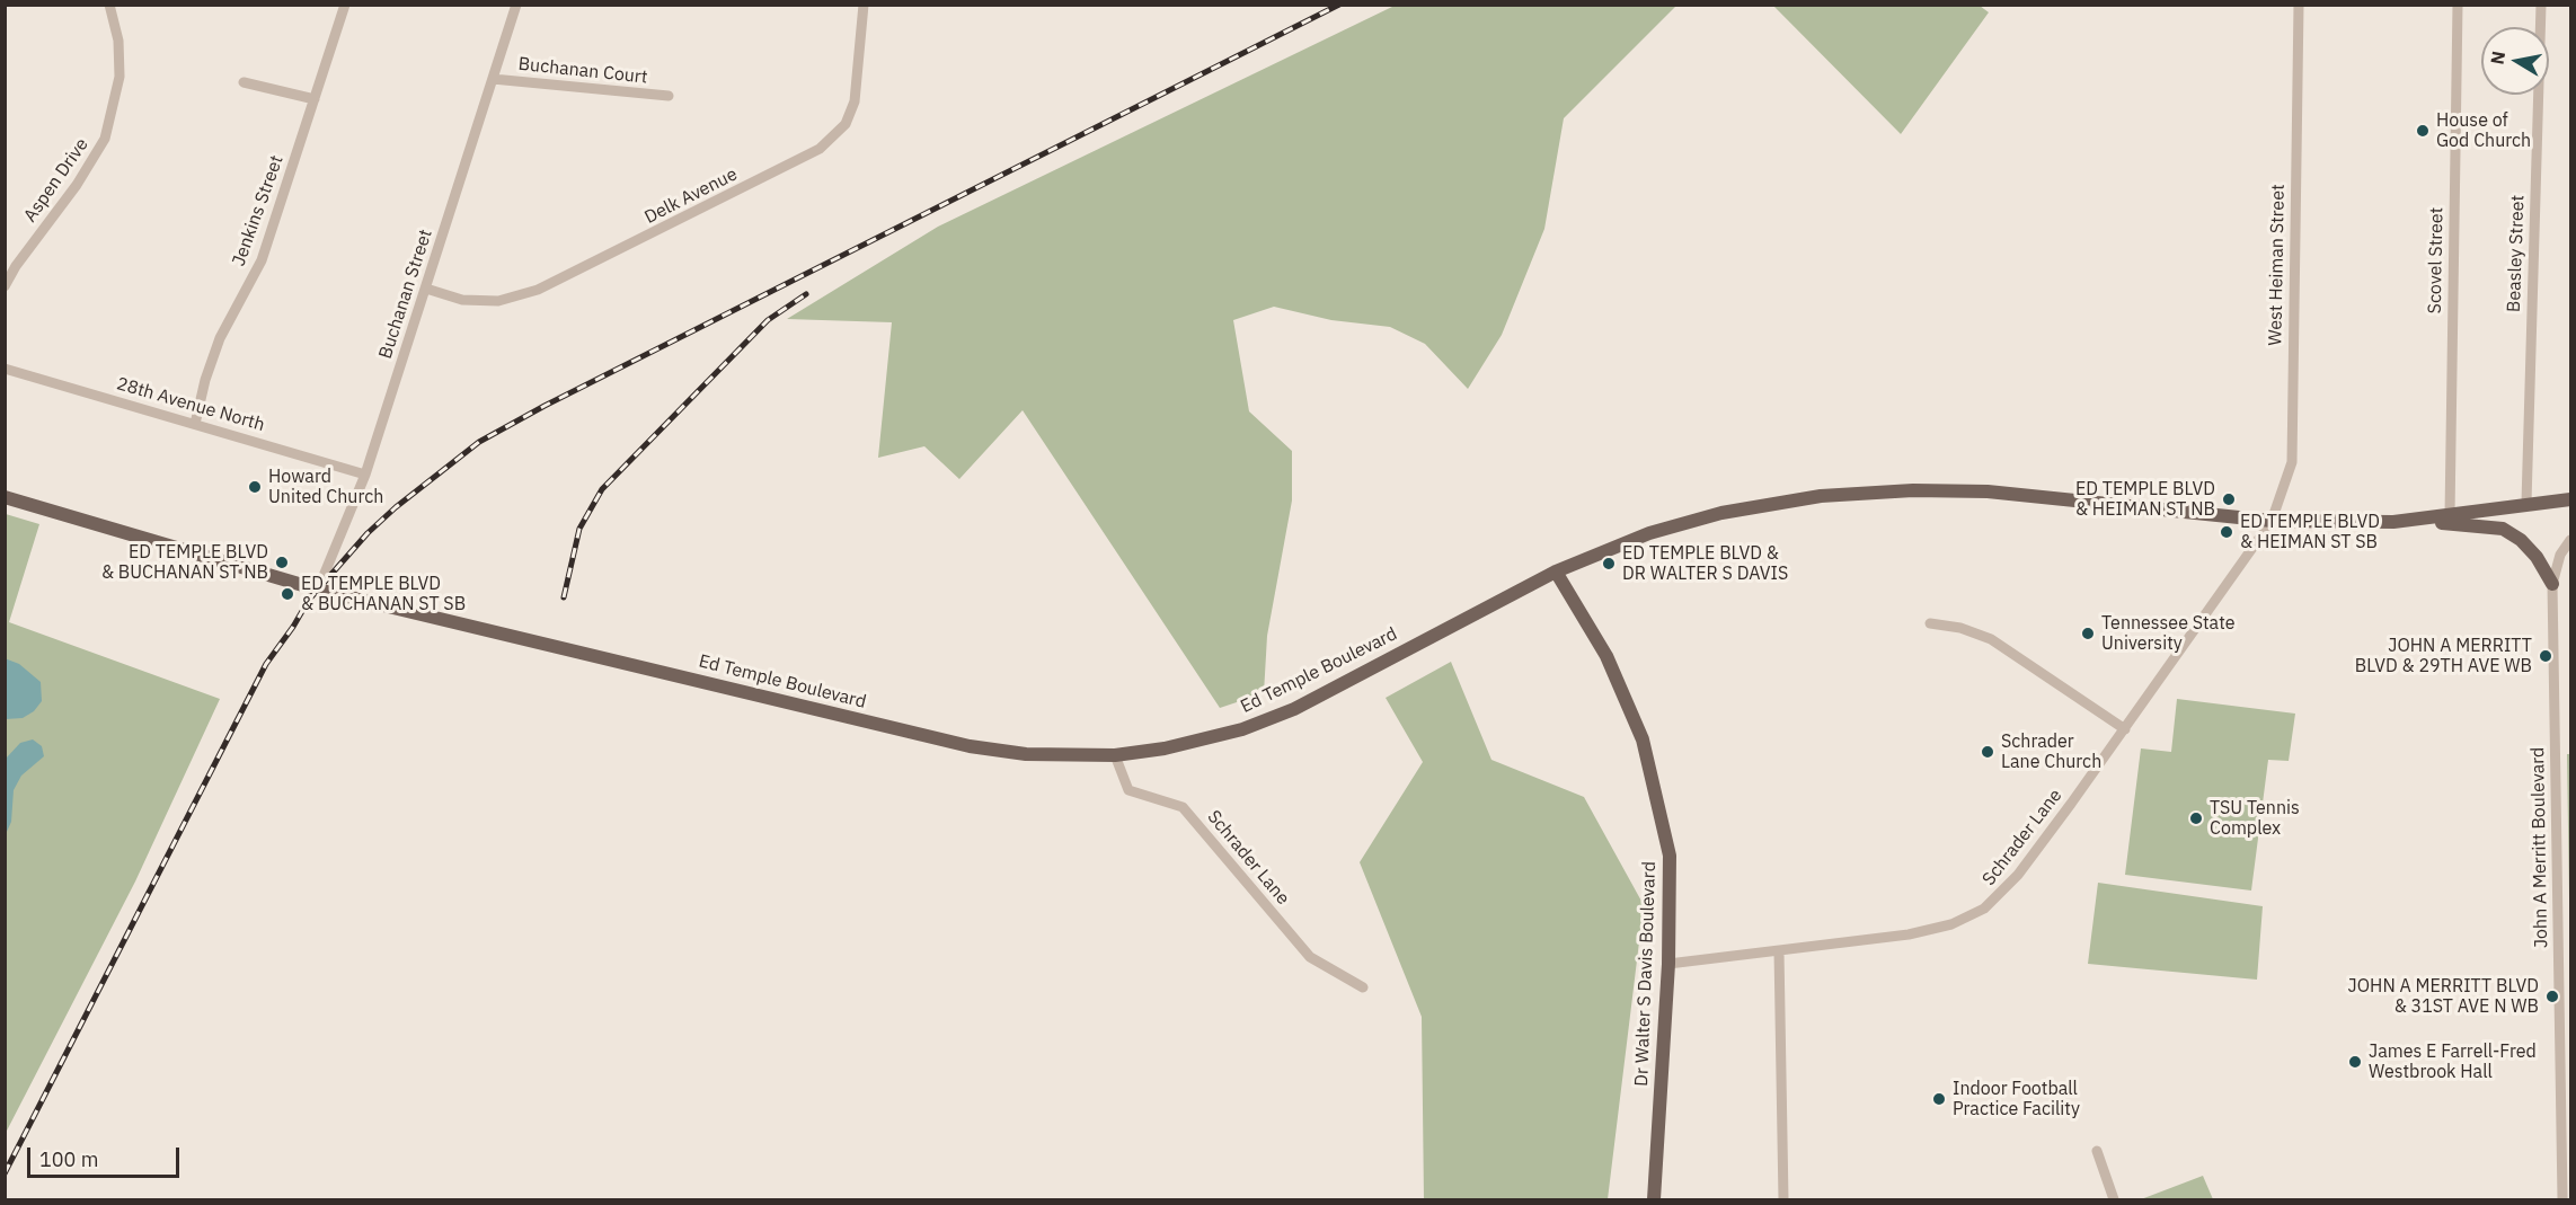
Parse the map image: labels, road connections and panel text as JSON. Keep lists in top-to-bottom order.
{
  "streets": {
    "main road": ["Ed Temple Boulevard", "Dr Walter S Davis Boulevard"],
    "street": [
      "Buchanan Court",
      "Aspen Drive",
      "Delk Avenue",
      "Jenkins Street",
      "Beasley Street",
      "Scovel Street",
      "West Heiman Street",
      "Buchanan Street",
      "28th Avenue North",
      "Schrader Lane",
      "John A Merritt Boulevard"
    ]
  },
  "crossings": [
    ["Buchanan Court", "Buchanan Street"],
    ["Delk Avenue", "Buchanan Street"],
    ["Jenkins Street", "28th Avenue North"],
    ["Beasley Street", "Ed Temple Boulevard"],
    ["Scovel Street", "Ed Temple Boulevard"],
    ["West Heiman Street", "Ed Temple Boulevard"],
    ["West Heiman Street", "Schrader Lane"],
    ["Buchanan Street", "28th Avenue North"],
    ["Buchanan Street", "Ed Temple Boulevard"],
    ["Ed Temple Boulevard", "Schrader Lane"],
    ["Ed Temple Boulevard", "Dr Walter S Davis Boulevard"],
    ["Schrader Lane", "Dr Walter S Davis Boulevard"]
  ],
  "places": [
    "House of God Church",
    "Howard United Church",
    "ED TEMPLE BLVD & HEIMAN ST NB",
    "ED TEMPLE BLVD & HEIMAN ST SB",
    "ED TEMPLE BLVD & BUCHANAN ST NB",
    "ED TEMPLE BLVD & DR WALTER S DAVIS",
    "ED TEMPLE BLVD & BUCHANAN ST SB",
    "Tennessee State University",
    "JOHN A MERRITT BLVD & 29TH AVE WB",
    "Schrader Lane Church",
    "TSU Tennis Complex",
    "JOHN A MERRITT BLVD & 31ST AVE N WB",
    "James E Farrell-Fred Westbrook Hall",
    "Indoor Football Practice Facility"
  ],
  "scale_bar": "100 m",
  "north": "left"
}
